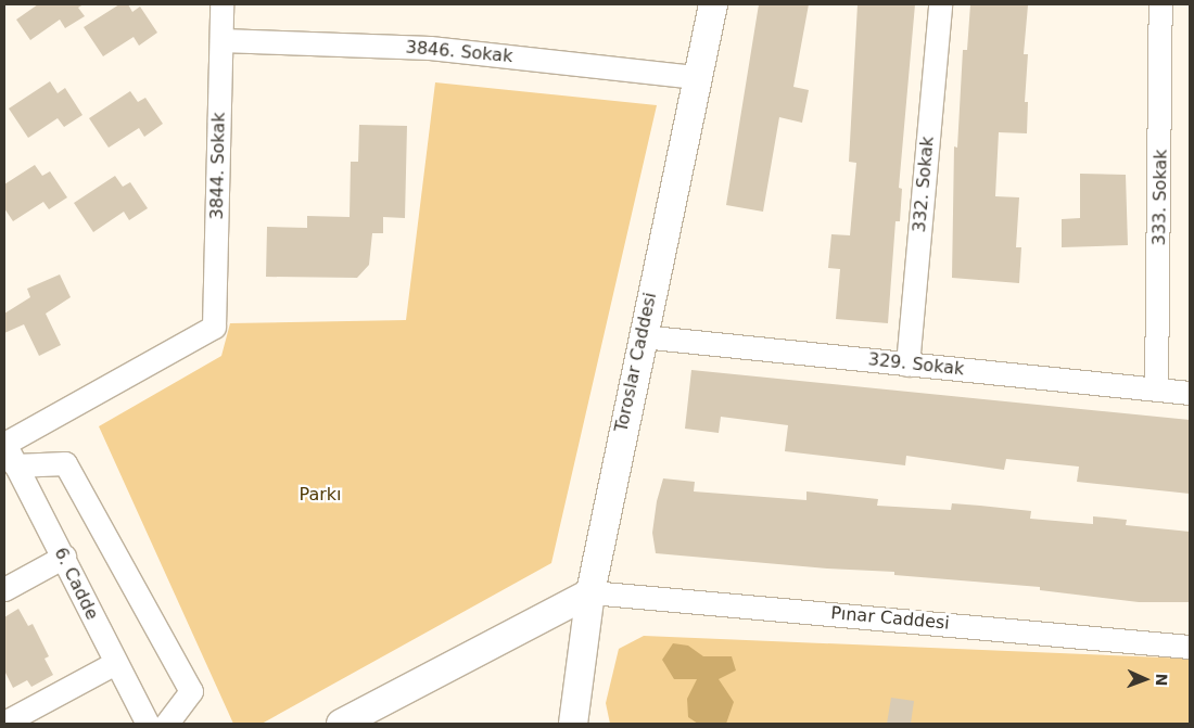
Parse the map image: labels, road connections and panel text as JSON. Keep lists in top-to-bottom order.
{
  "streets": {
    "main road": ["Toroslar Caddesi"],
    "street": [
      "3846. Sokak",
      "3844. Sokak",
      "332. Sokak",
      "333. Sokak",
      "329. Sokak",
      "6. Cadde",
      "Pınar Caddesi"
    ]
  },
  "crossings": [
    ["3846. Sokak", "3844. Sokak"],
    ["3846. Sokak", "Toroslar Caddesi"],
    ["3844. Sokak", "6. Cadde"],
    ["332. Sokak", "329. Sokak"],
    ["333. Sokak", "329. Sokak"],
    ["Toroslar Caddesi", "329. Sokak"],
    ["Toroslar Caddesi", "Pınar Caddesi"]
  ],
  "parks": ["Parkı"],
  "north": "right"
}
